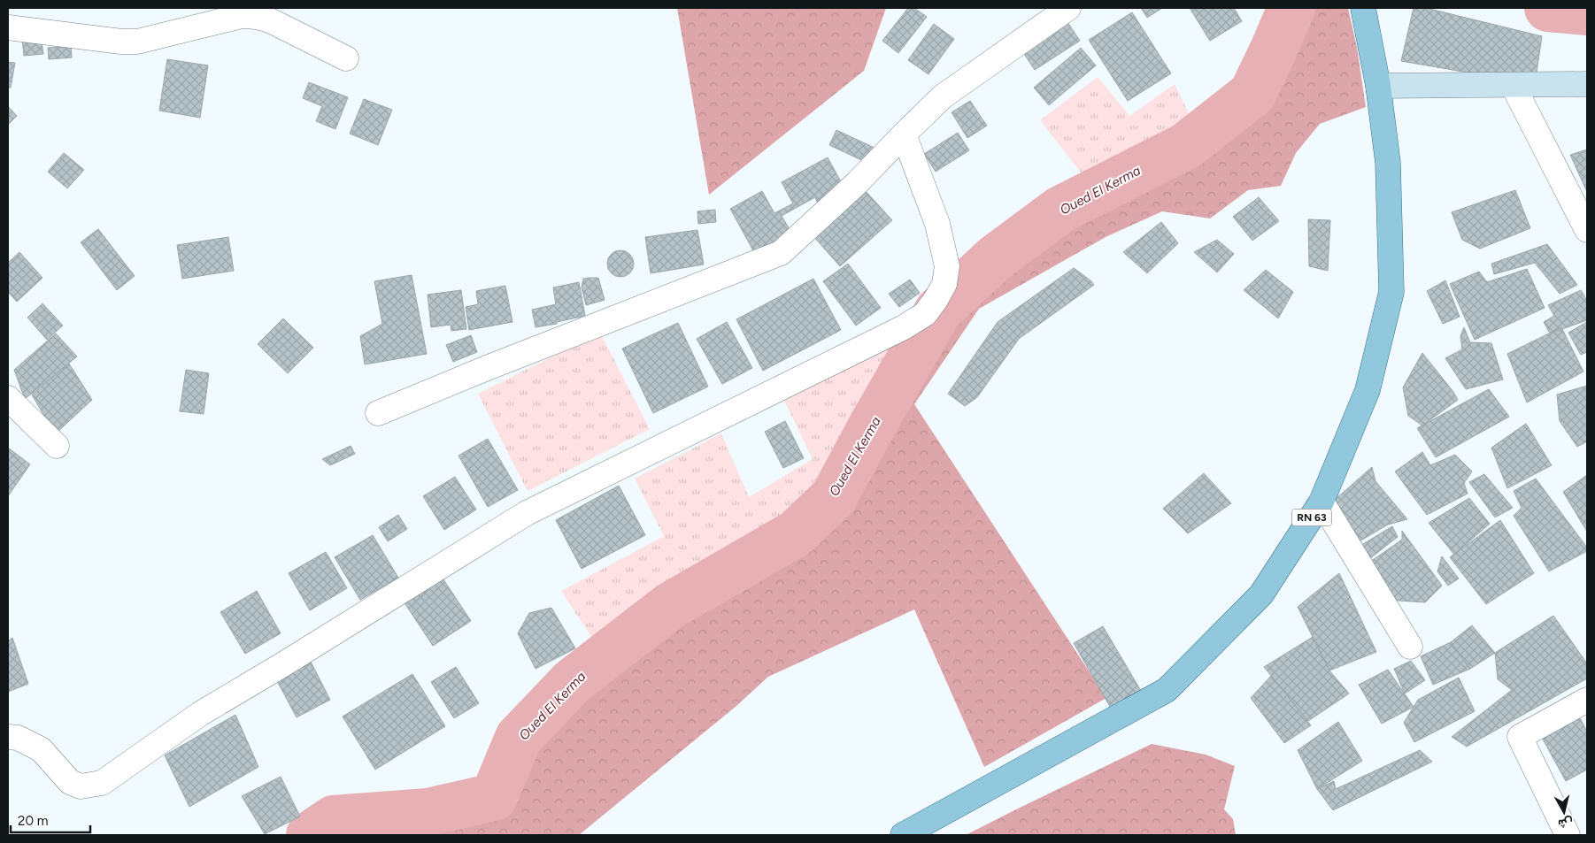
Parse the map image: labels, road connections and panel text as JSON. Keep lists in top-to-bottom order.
{
  "streets": {
    "main road": ["RN 63"]
  },
  "water": ["Oued El Kerma"],
  "scale_bar": "20 m",
  "north": "bottom"
}
